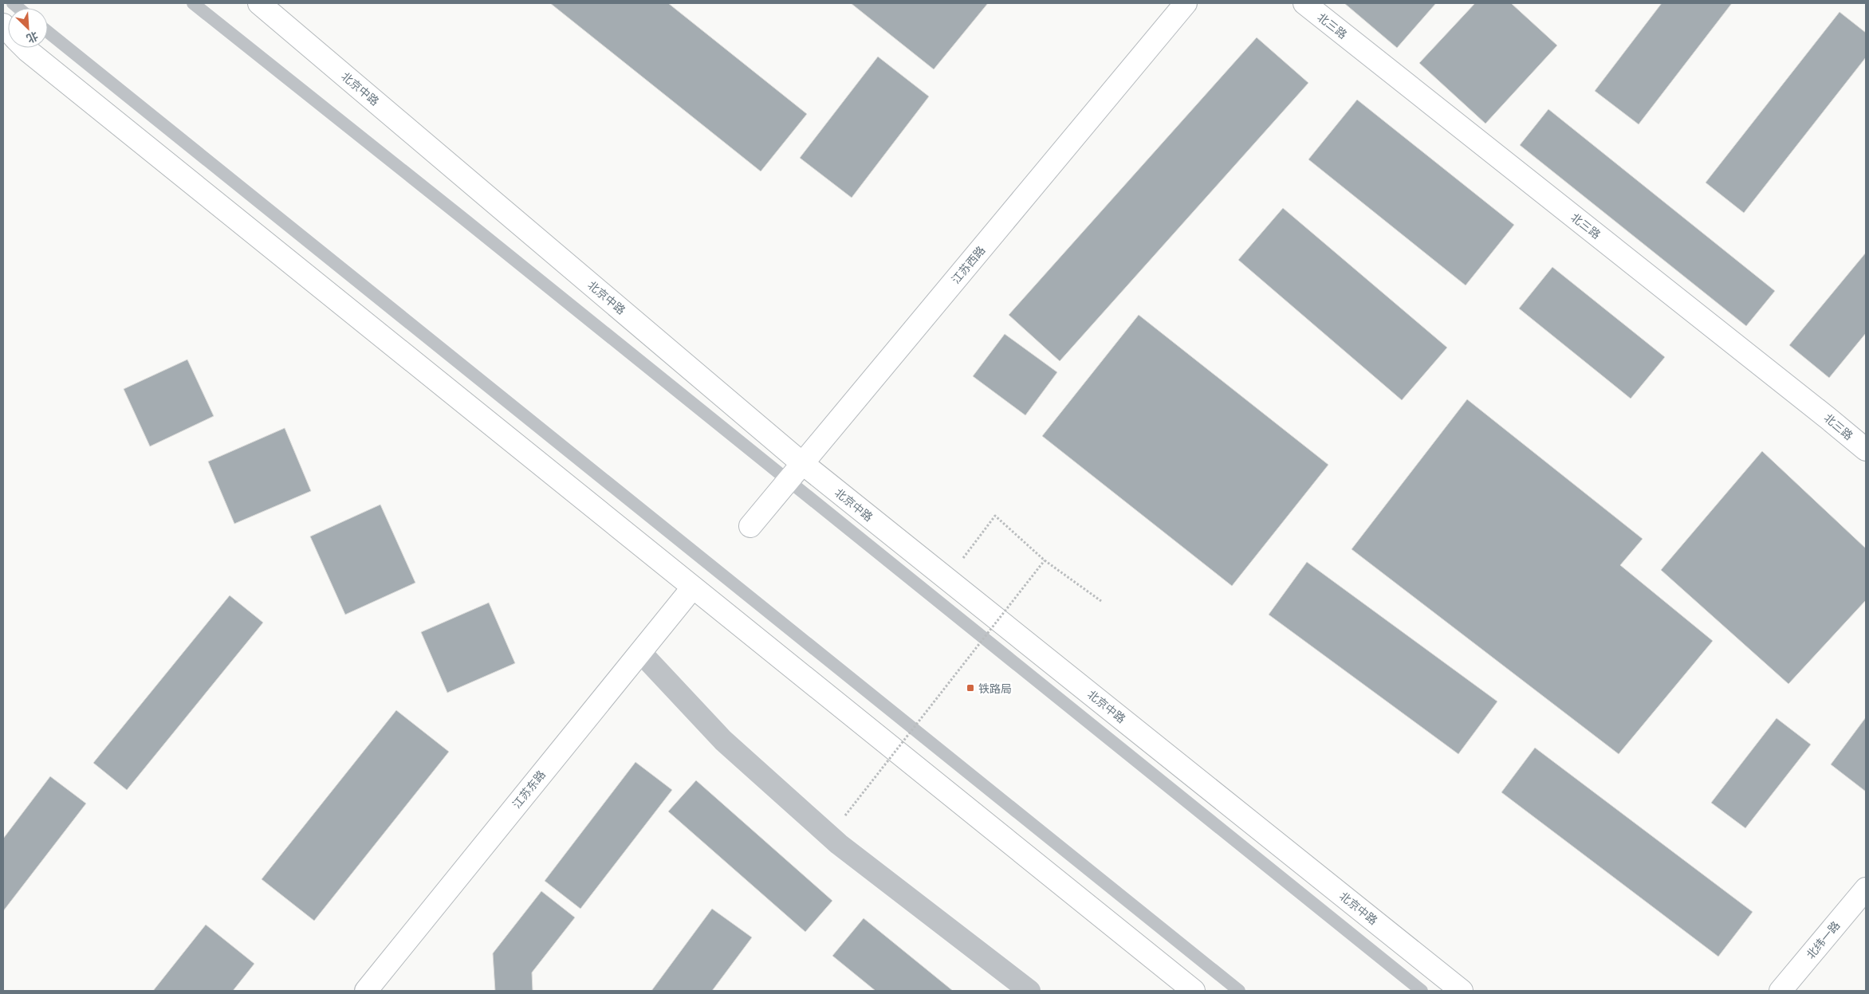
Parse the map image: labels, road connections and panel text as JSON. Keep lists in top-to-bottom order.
{
  "streets": {
    "main road": [
      "北三路",
      "北京中路",
      "江苏西路",
      "江苏东路",
      "北纬一路"
    ]
  },
  "crossings": [
    ["北京中路", "江苏西路"]
  ],
  "places": {
    "transit": ["铁路局"]
  },
  "north": "bottom right"
}
